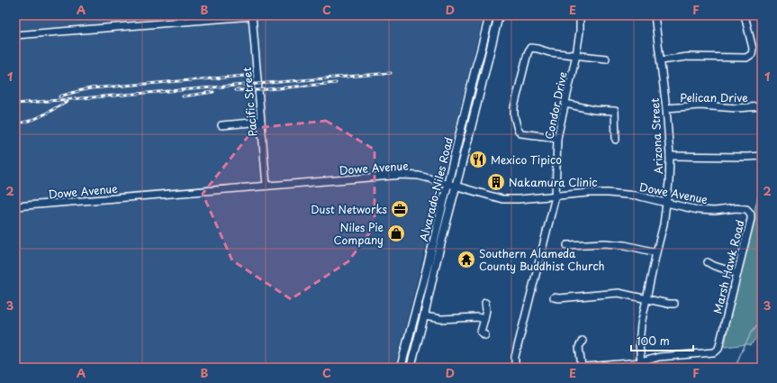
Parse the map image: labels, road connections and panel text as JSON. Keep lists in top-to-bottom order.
{
  "streets": {
    "main road": ["Alvarado-Niles Road"],
    "street": [
      "Pelican Drive",
      "Pacific Street",
      "Condor Drive",
      "Arizona Street",
      "Dowe Avenue",
      "Marsh Hawk Road"
    ]
  },
  "crossings": [
    ["Pelican Drive", "Arizona Street"],
    ["Pacific Street", "Dowe Avenue"],
    ["Condor Drive", "Dowe Avenue"],
    ["Arizona Street", "Dowe Avenue"],
    ["Arizona Street", "Marsh Hawk Road"],
    ["Dowe Avenue", "Alvarado-Niles Road"],
    ["Dowe Avenue", "Marsh Hawk Road"]
  ],
  "places": {
    "restaurant": ["Mexico Tipico"],
    "building": ["Nakamura Clinic"],
    "office": ["Dust Networks"],
    "shop": ["Niles Pie Company"],
    "temple": ["Southern Alameda County Buddhist Church"]
  },
  "scale_bar": "100 m",
  "grid": {
    "columns": [
      "A",
      "B",
      "C",
      "D",
      "E",
      "F"
    ],
    "rows": ["1", "2", "3"]
  }
}
